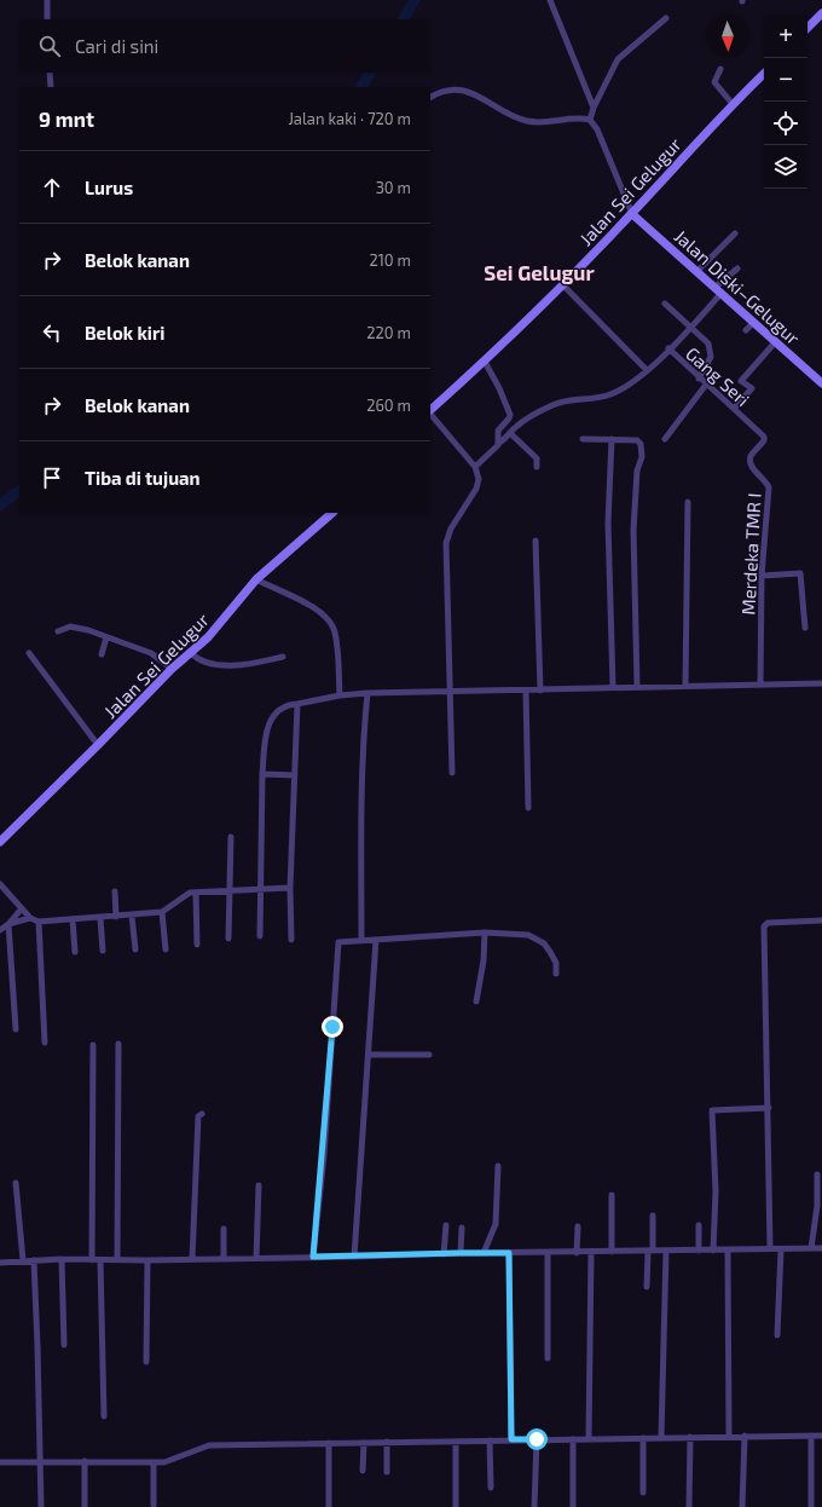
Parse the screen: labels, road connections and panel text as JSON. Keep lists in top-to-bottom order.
{
  "streets": {
    "main road": ["Jalan Sei Gelugur", "Jalan Diski–Gelugur"],
    "street": ["Gang Seri", "Merdeka TMR I"]
  },
  "crossings": [
    ["Jalan Sei Gelugur", "Jalan Diski–Gelugur"],
    ["Jalan Diski–Gelugur", "Gang Seri"],
    ["Gang Seri", "Merdeka TMR I"]
  ],
  "districts": ["Sei Gelugur"],
  "north": "bottom",
  "page": {
    "map_buttons": ["+", "−"],
    "search": "Cari di sini",
    "heading": ["9 mnt", "Jalan kaki · 720 m"],
    "list": [
      ["Lurus", "30 m"],
      ["Belok kanan", "210 m"],
      ["Belok kiri", "220 m"],
      ["Belok kanan", "260 m"],
      "Tiba di tujuan"
    ]
  }
}
